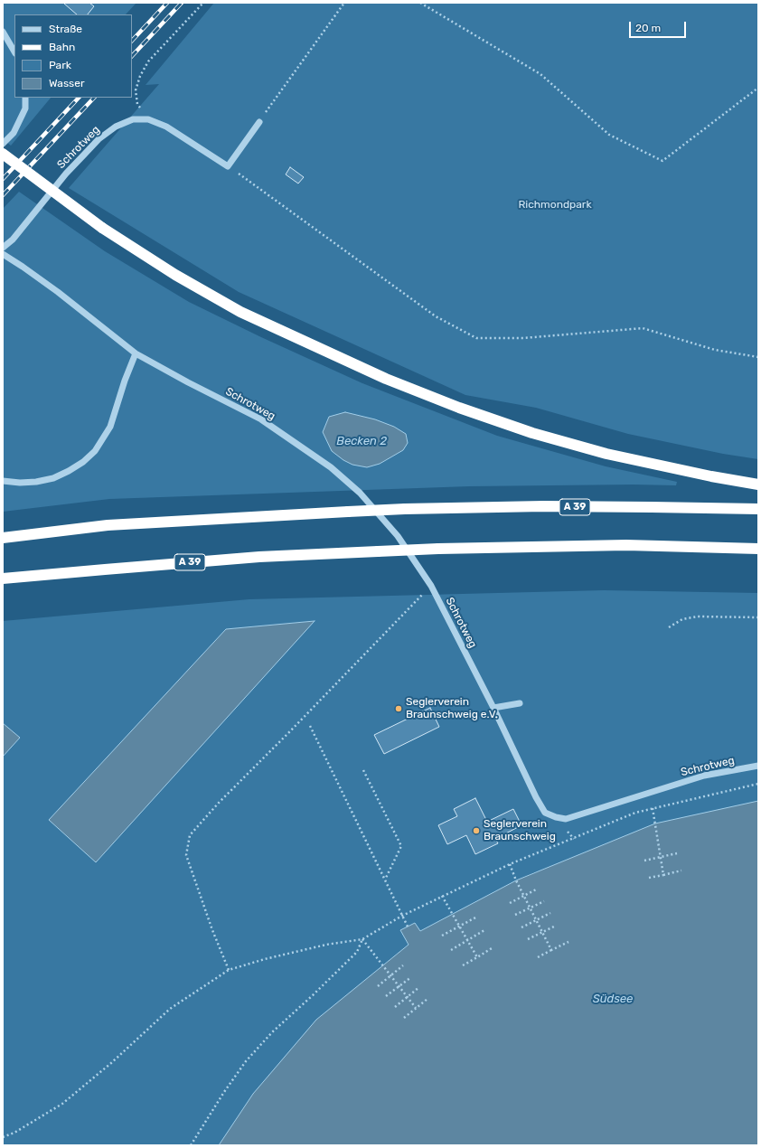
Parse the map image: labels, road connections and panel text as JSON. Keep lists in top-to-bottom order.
{
  "streets": {
    "highway": ["A 39"],
    "street": ["Schrotweg"]
  },
  "water": ["Becken 2", "Südsee"],
  "parks": ["Richmondpark"],
  "places": ["Seglerverein Braunschweig e.V.", "Seglerverein Braunschweig"],
  "legend": [
    "Straße",
    "Bahn",
    "Park",
    "Wasser"
  ],
  "scale_bar": "20 m"
}
